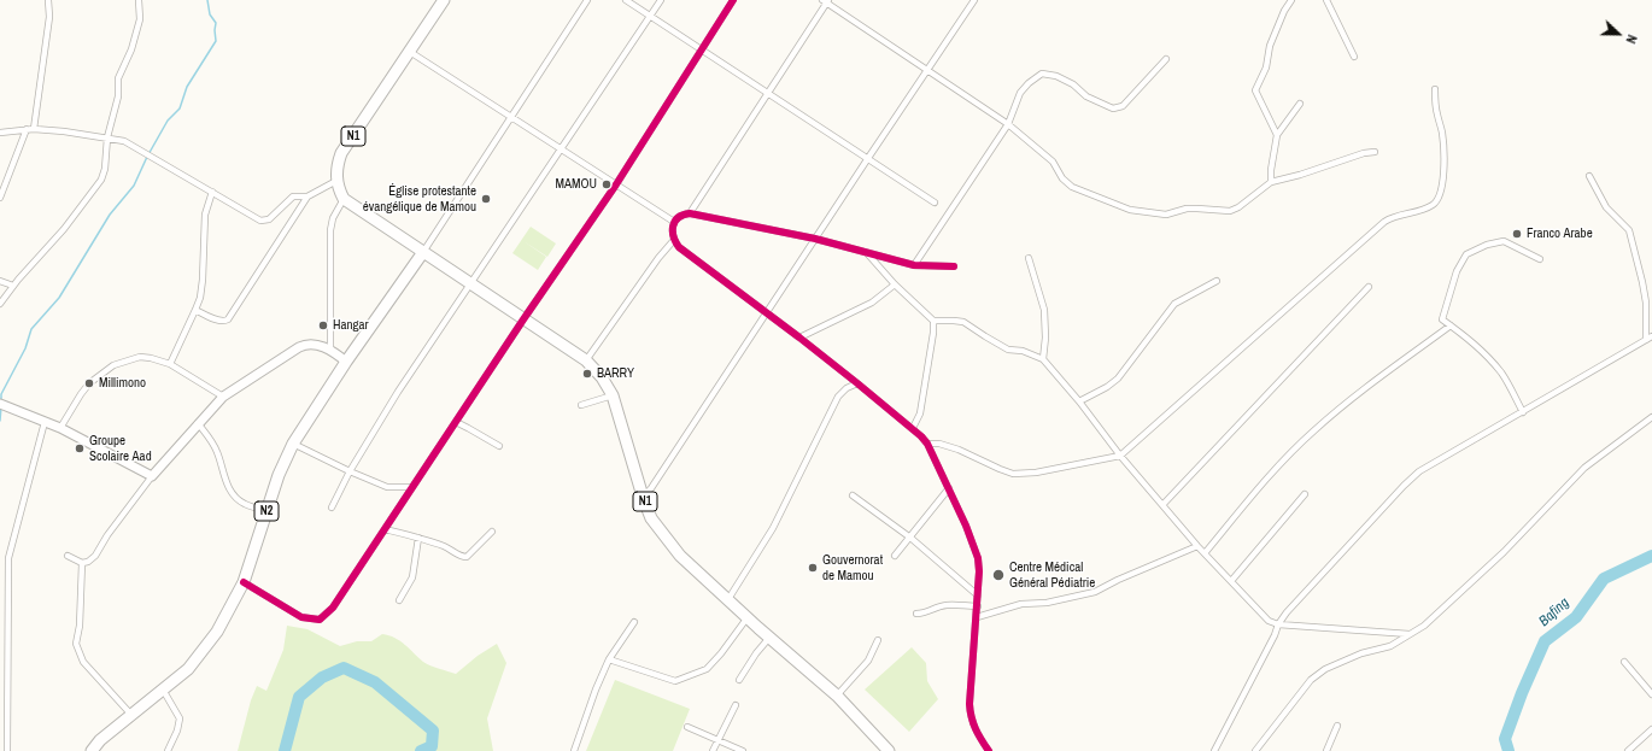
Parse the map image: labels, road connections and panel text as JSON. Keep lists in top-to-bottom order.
{
  "streets": {
    "highway": ["N1", "N2"]
  },
  "crossings": [
    ["N1", "N2"]
  ],
  "water": ["Bafing"],
  "places": [
    "MAMOU",
    "Église protestante évangélique de Mamou",
    "Franco Arabe",
    "Hangar",
    "BARRY",
    "Millimono",
    "Groupe Scolaire Aad",
    "Gouvernorat de Mamou",
    "Centre Médical Général Pédiatrie"
  ],
  "north": "right"
}
